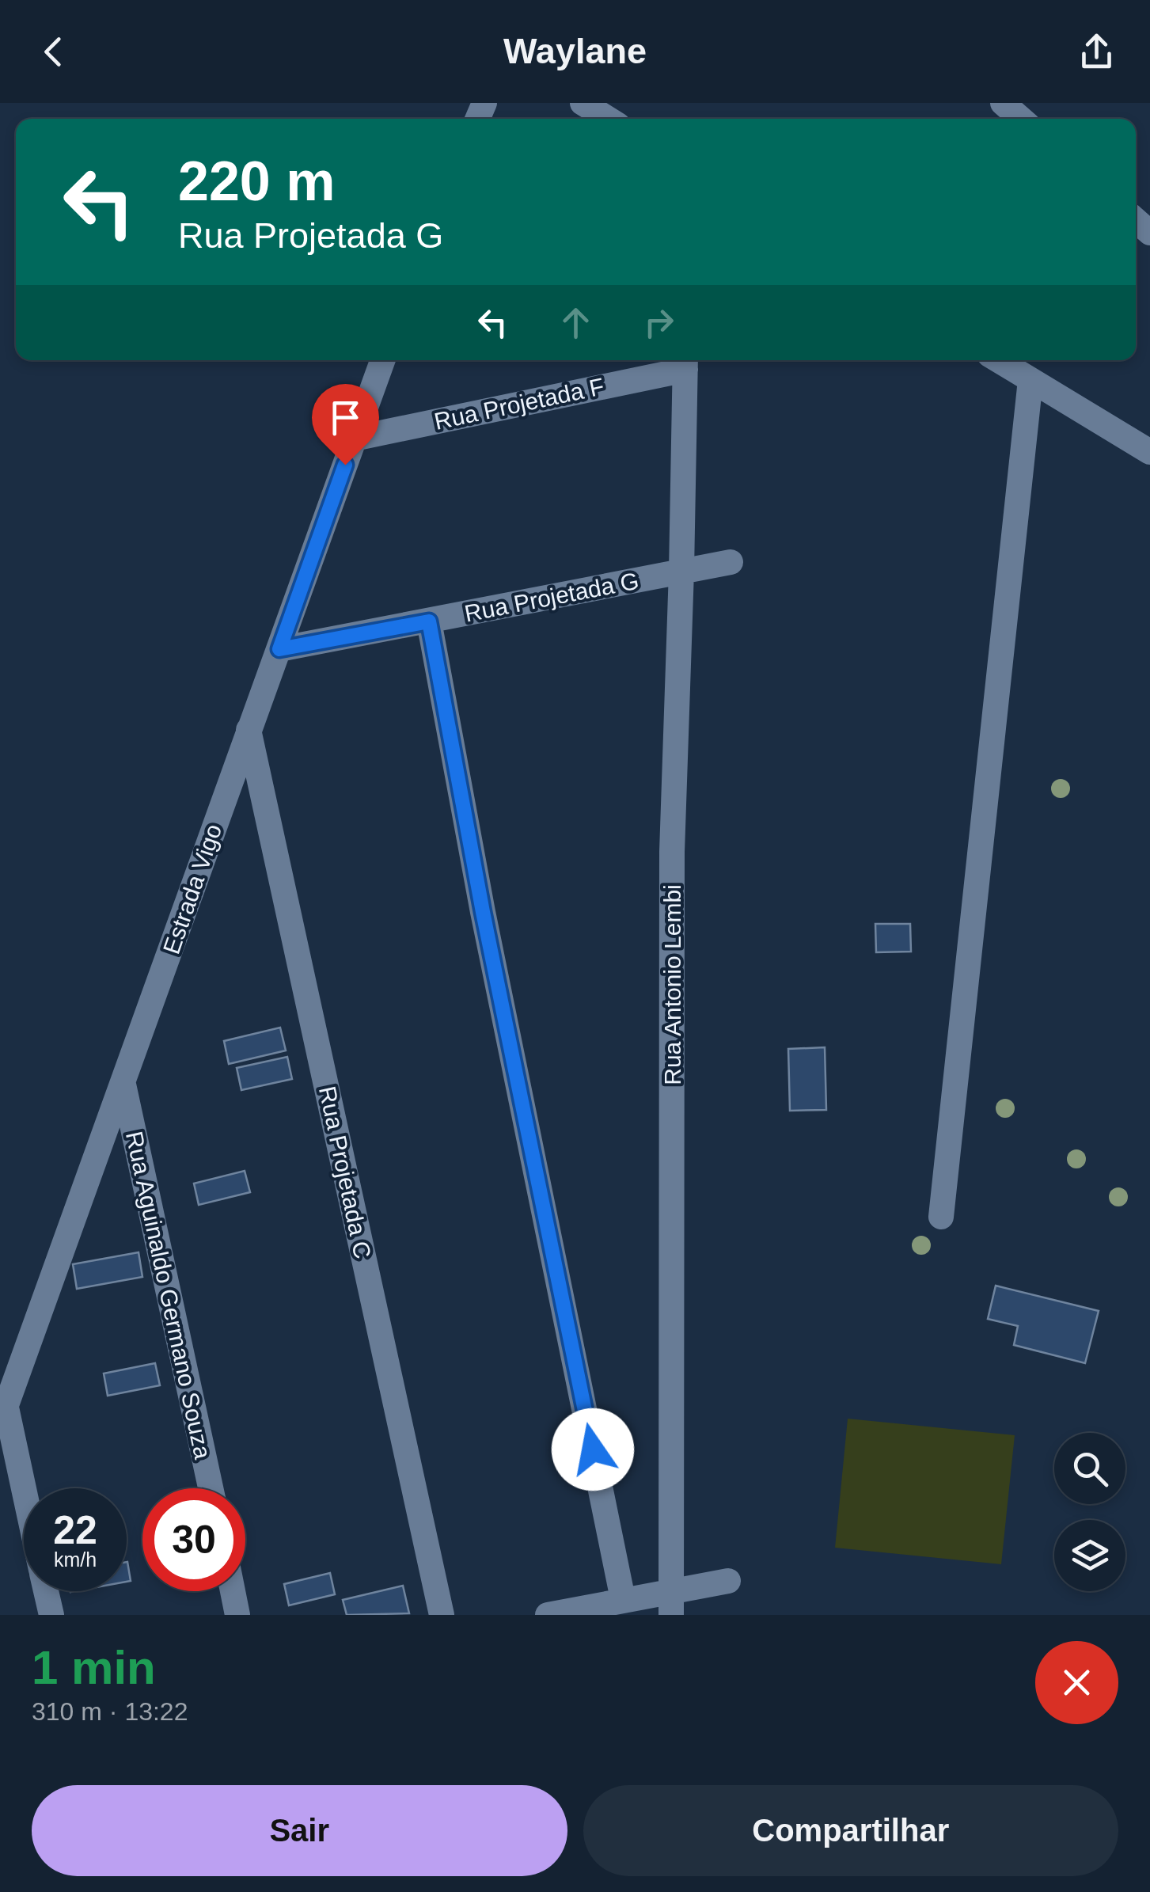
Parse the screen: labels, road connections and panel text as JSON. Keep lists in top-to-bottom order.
{
  "streets": {
    "street": [
      "Rua Projetada F",
      "Rua Projetada G",
      "Estrada Vigo",
      "Rua Antonio Lembi",
      "Rua Projetada C",
      "Rua Aguinaldo Germano Souza"
    ]
  },
  "crossings": [
    ["Rua Projetada F", "Estrada Vigo"],
    ["Rua Projetada F", "Rua Antonio Lembi"],
    ["Rua Projetada G", "Estrada Vigo"],
    ["Rua Projetada G", "Rua Antonio Lembi"],
    ["Estrada Vigo", "Rua Projetada C"],
    ["Estrada Vigo", "Rua Aguinaldo Germano Souza"]
  ],
  "page": {
    "header": "Waylane",
    "turn": ["220 m", "Rua Projetada G"],
    "speed": "22 km/h",
    "limit": "30",
    "heading": ["1 min", "310 m · 13:22"],
    "buttons": ["Sair", "Compartilhar"]
  }
}
